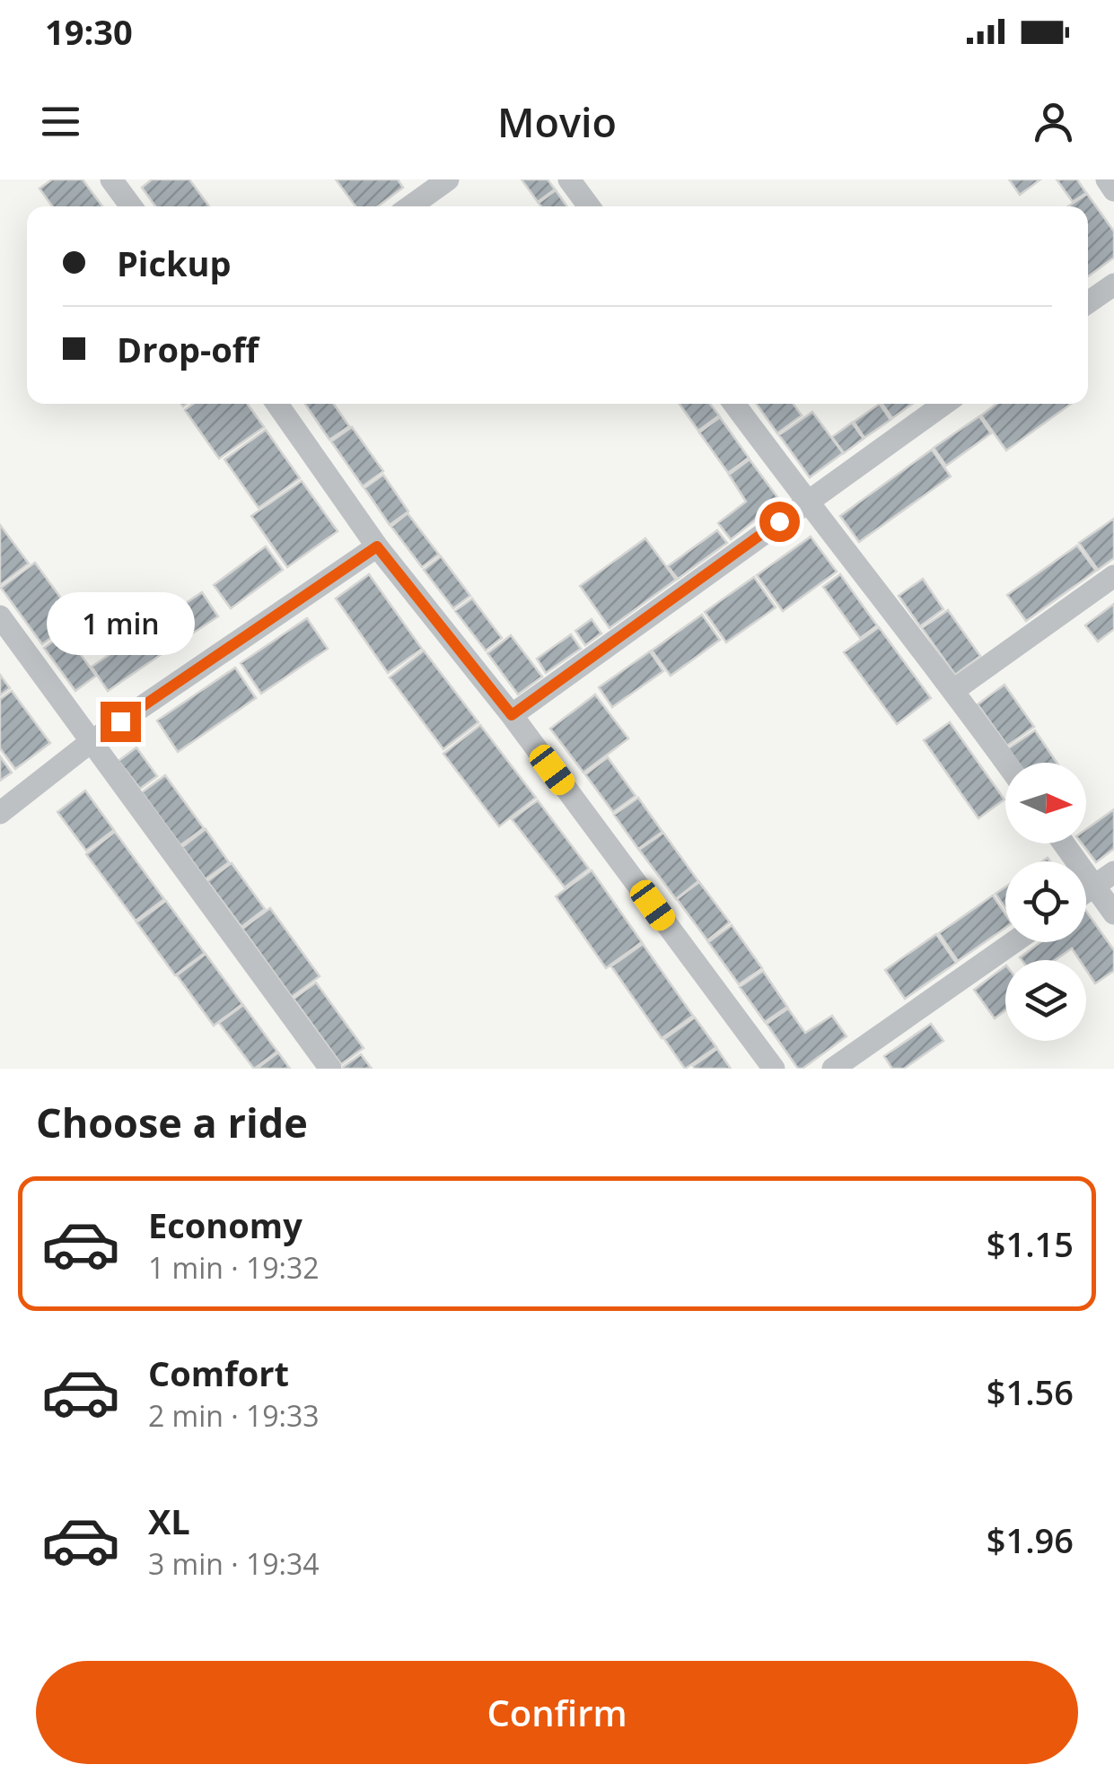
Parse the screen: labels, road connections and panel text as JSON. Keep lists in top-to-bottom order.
{
  "north": "right",
  "page": {
    "status": "19:30",
    "header": "Movio",
    "banner": ["Pickup", "Drop-off"],
    "bubble": "1 min",
    "heading": "Choose a ride",
    "list": [
      {
        "name": "Economy",
        "note": "1 min · 19:32",
        "value": "$1.15"
      },
      {
        "name": "Comfort",
        "note": "2 min · 19:33",
        "value": "$1.56"
      },
      {
        "name": "XL",
        "note": "3 min · 19:34",
        "value": "$1.96"
      }
    ],
    "buttons": "Confirm"
  }
}
